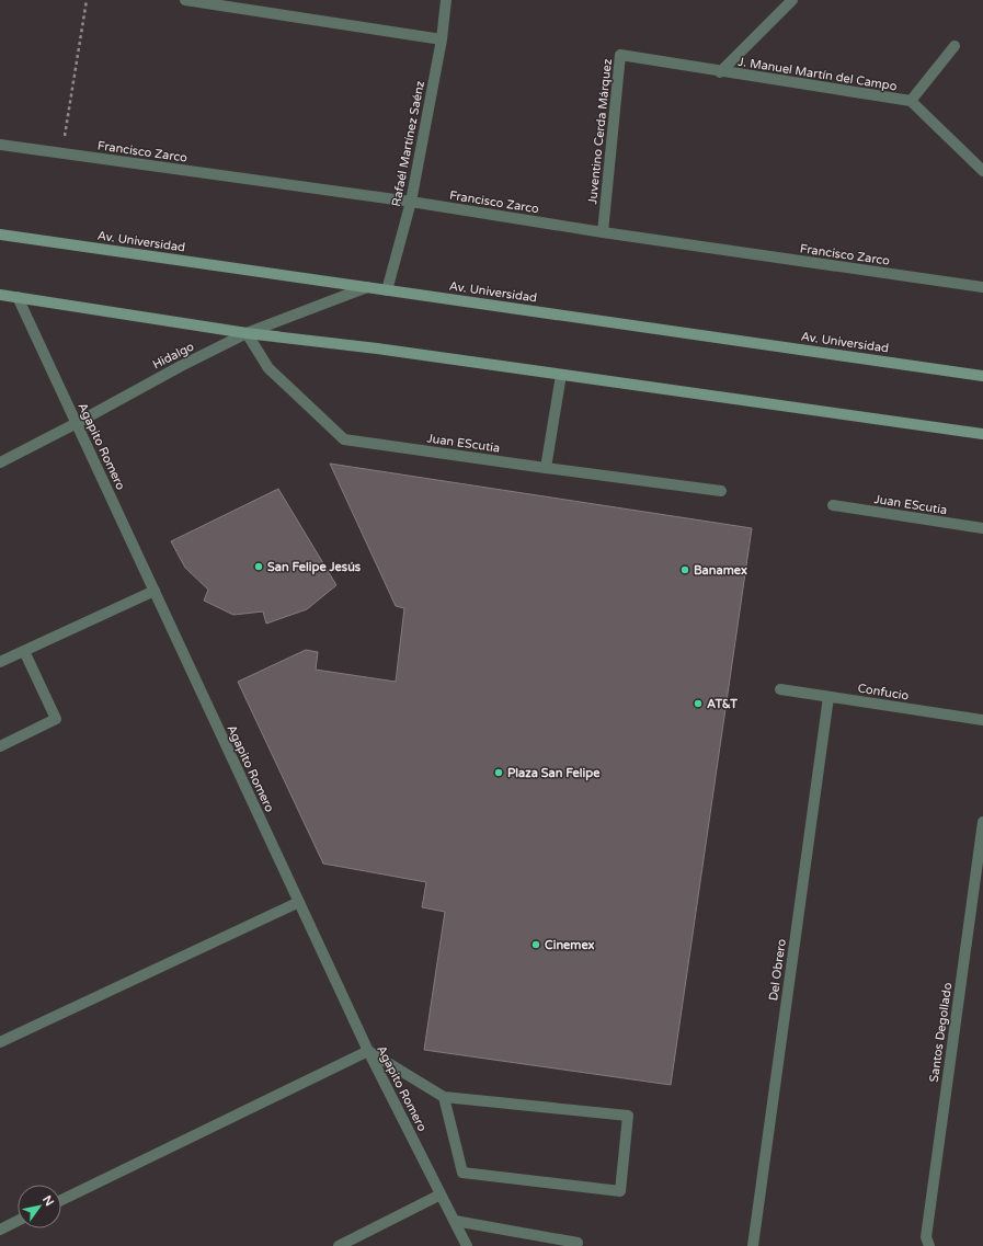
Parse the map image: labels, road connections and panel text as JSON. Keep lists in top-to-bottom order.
{
  "streets": {
    "main road": ["Av. Universidad"],
    "street": [
      "J. Manuel Martín del Campo",
      "Juventino Cerda Márquez",
      "Rafaél Martínez Saénz",
      "Francisco Zarco",
      "Hidalgo",
      "Juan EScutia",
      "Agapito Romero",
      "Confucio",
      "Del Obrero",
      "Santos Degollado"
    ]
  },
  "crossings": [
    ["J. Manuel Martín del Campo", "Juventino Cerda Márquez"],
    ["Juventino Cerda Márquez", "Francisco Zarco"],
    ["Rafaél Martínez Saénz", "Francisco Zarco"],
    ["Rafaél Martínez Saénz", "Av. Universidad"],
    ["Av. Universidad", "Hidalgo"],
    ["Hidalgo", "Juan EScutia"],
    ["Hidalgo", "Agapito Romero"],
    ["Confucio", "Del Obrero"]
  ],
  "places": [
    "San Felipe Jesús",
    "Banamex",
    "AT&T",
    "Plaza San Felipe",
    "Cinemex"
  ],
  "north": "top right"
}
